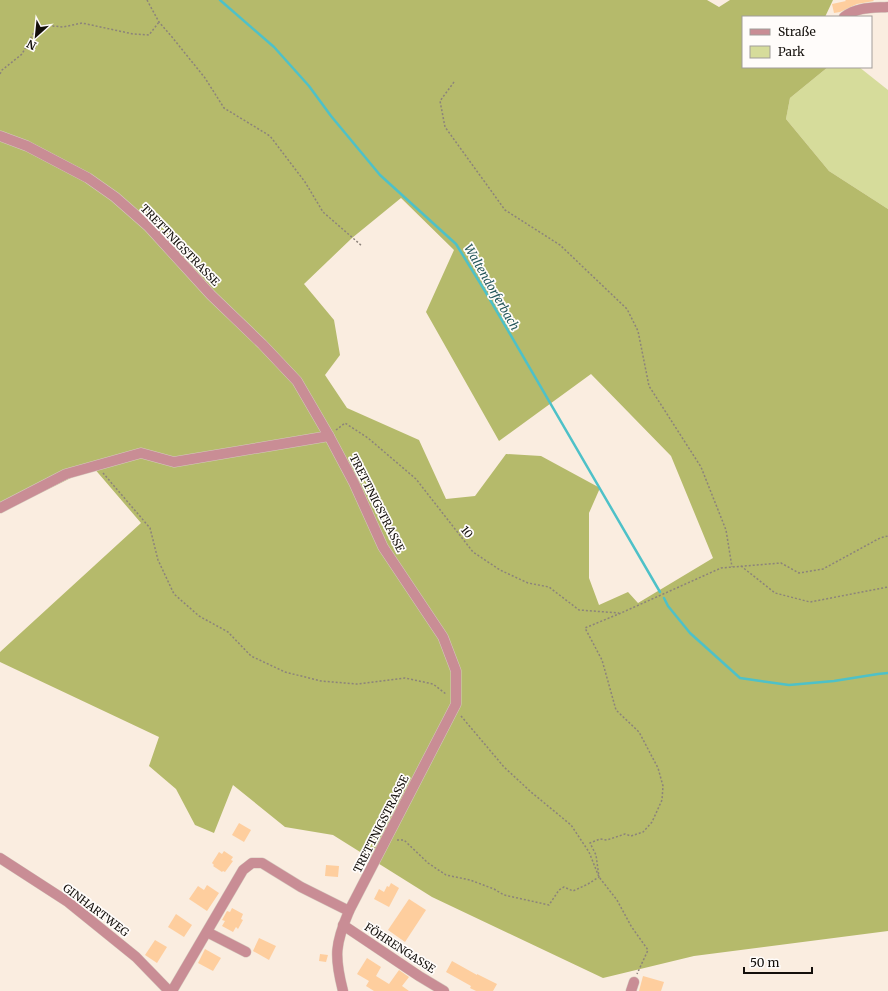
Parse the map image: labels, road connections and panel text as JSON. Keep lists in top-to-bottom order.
{
  "streets": {
    "street": ["TRETTNIGSTRASSE", "GINHARTWEG", "FÖHRENGASSE"],
    "path": ["10"]
  },
  "crossings": [
    ["TRETTNIGSTRASSE", "10"],
    ["TRETTNIGSTRASSE", "FÖHRENGASSE"]
  ],
  "water": ["Waltendorferbach"],
  "legend": ["Straße", "Park"],
  "scale_bar": "50 m",
  "north": "bottom left"
}
